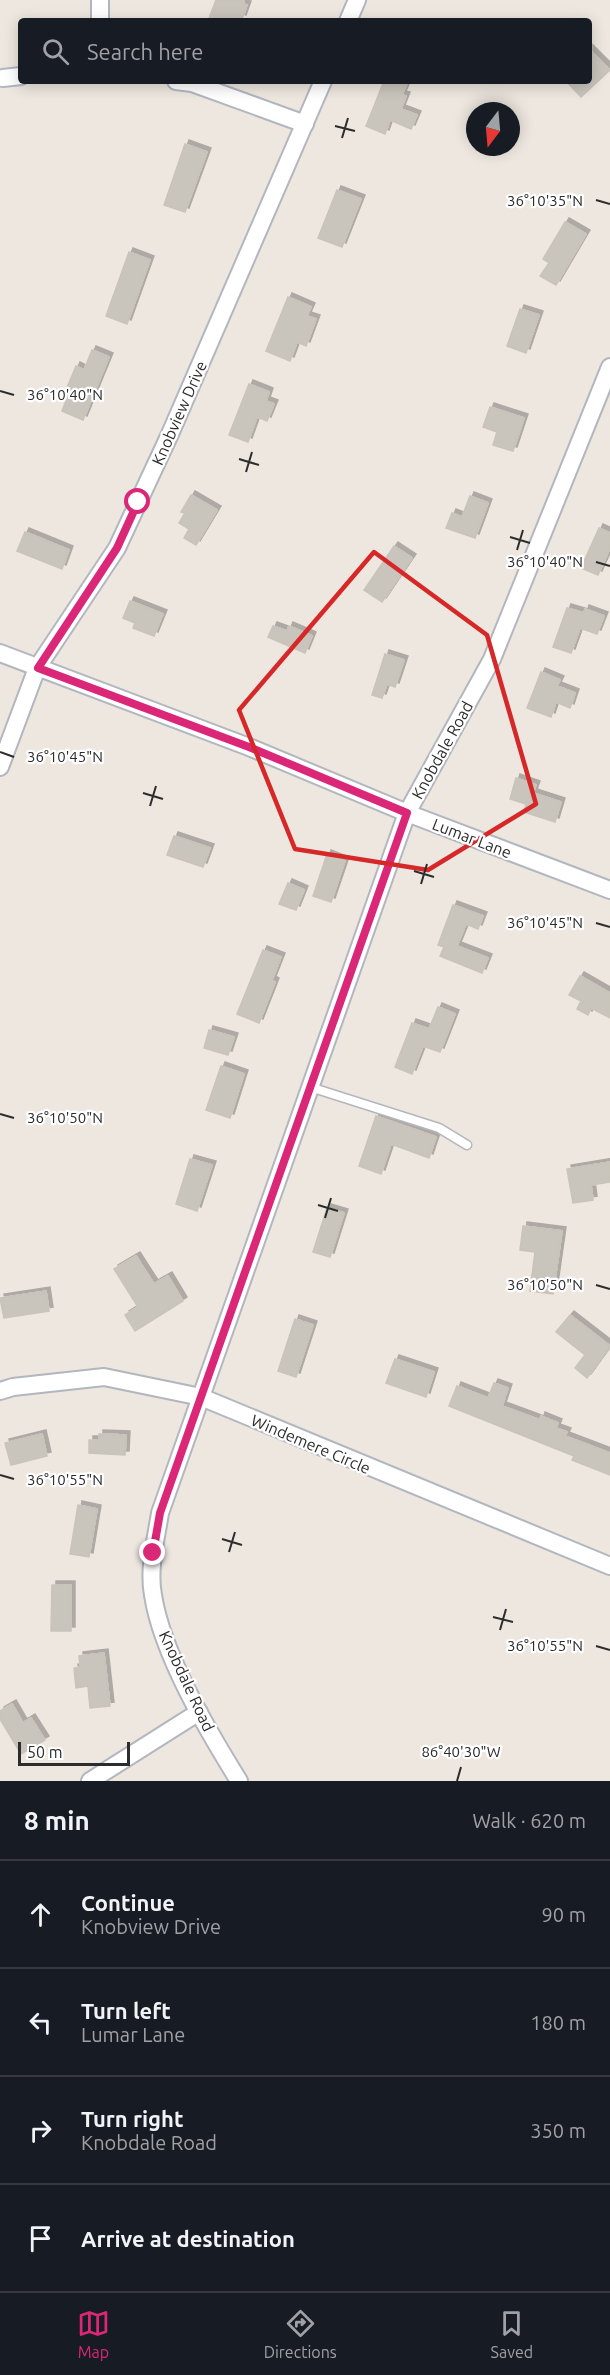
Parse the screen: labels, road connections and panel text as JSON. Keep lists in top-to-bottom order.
{
  "streets": {
    "street": [
      "Knobview Drive",
      "Knobdale Road",
      "Lumar Lane",
      "Windemere Circle"
    ]
  },
  "crossings": [
    ["Knobview Drive", "Lumar Lane"],
    ["Knobdale Road", "Lumar Lane"],
    ["Knobdale Road", "Windemere Circle"]
  ],
  "scale_bar": "50 m",
  "north": "bottom",
  "page": {
    "search": "Search here",
    "scale": "50 m",
    "heading": ["8 min", "Walk · 620 m"],
    "list": [
      ["Continue", "Knobview Drive", "90 m"],
      ["Turn left", "Lumar Lane", "180 m"],
      ["Turn right", "Knobdale Road", "350 m"],
      "Arrive at destination"
    ],
    "nav": ["Map", "Directions", "Saved"]
  },
  "coordinates": [
    "36°10'35\"N",
    "36°10'40\"N",
    "36°10'45\"N",
    "36°10'50\"N",
    "36°10'55\"N",
    "86°40'30\"W"
  ]
}
